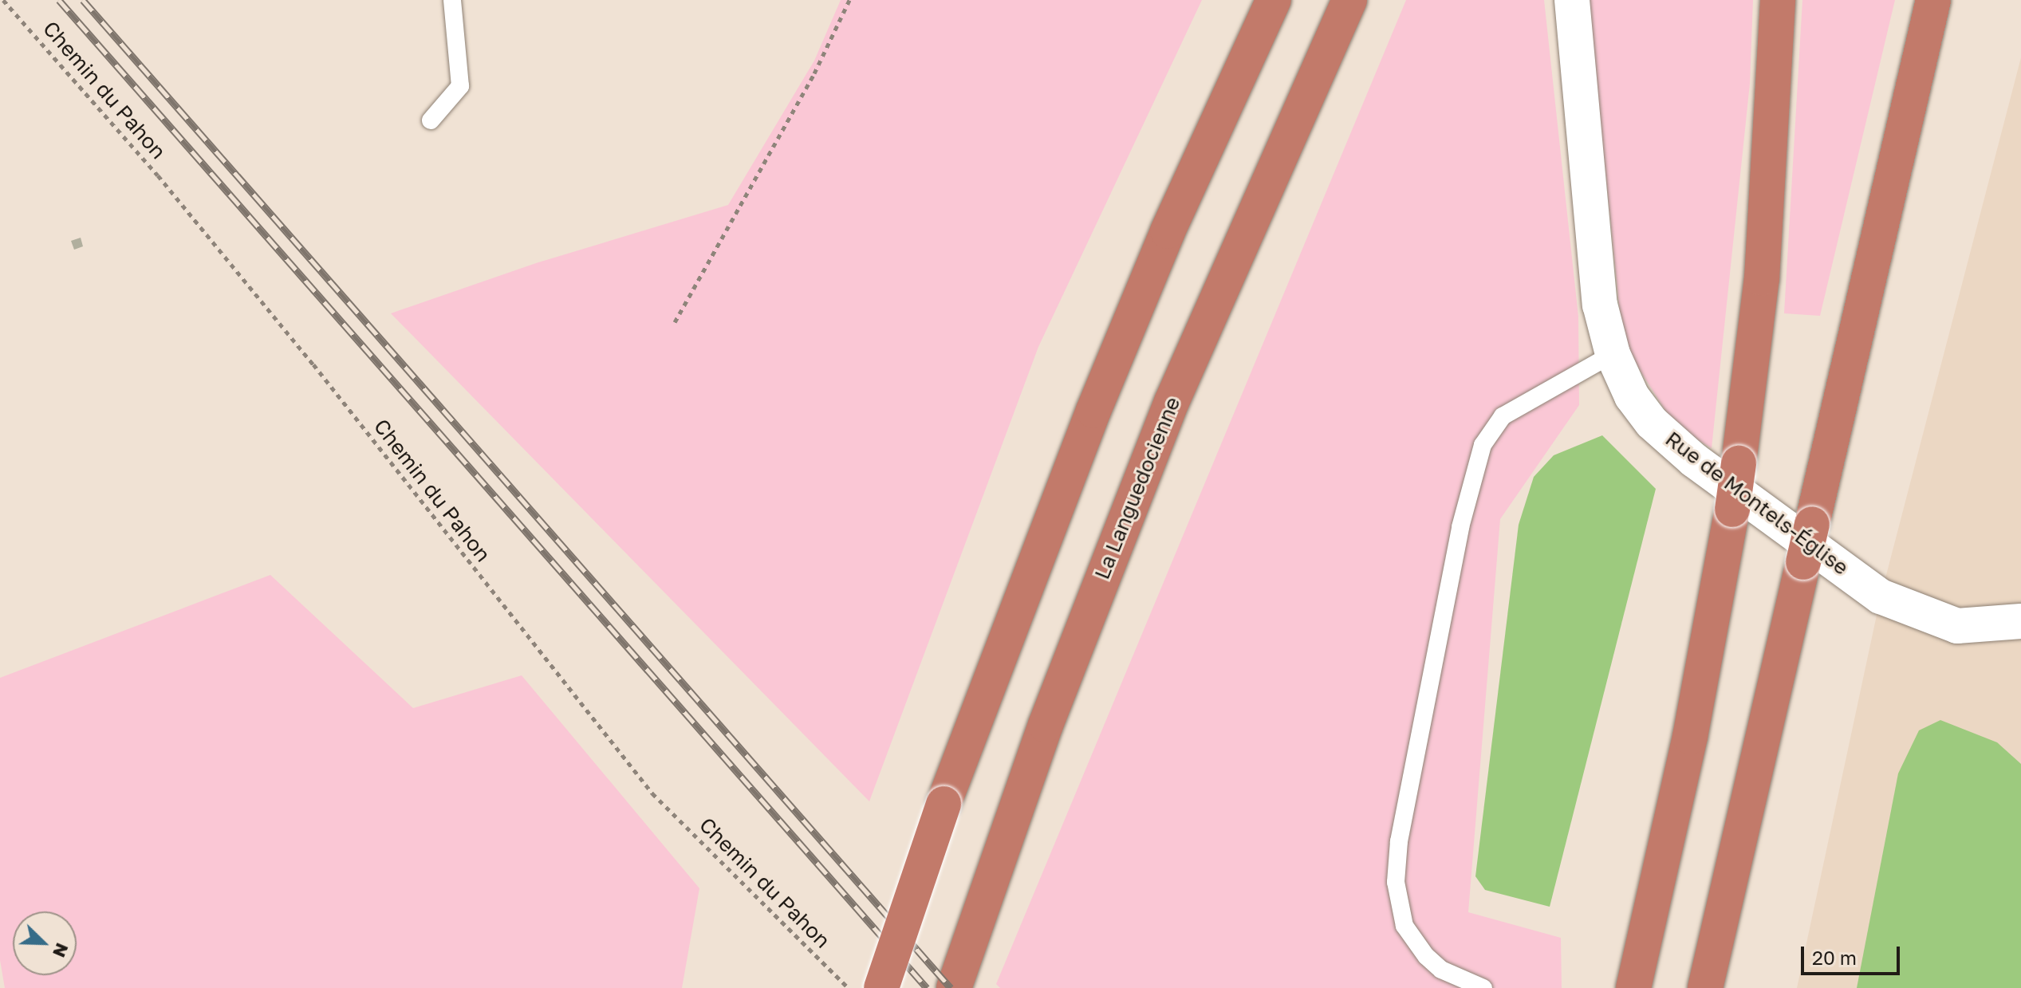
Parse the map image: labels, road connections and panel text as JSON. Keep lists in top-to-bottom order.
{
  "streets": {
    "highway": ["La Languedocienne"],
    "street": ["Rue de Montels-Église"],
    "path": ["Chemin du Pahon"]
  },
  "scale_bar": "20 m",
  "north": "bottom right"
}
